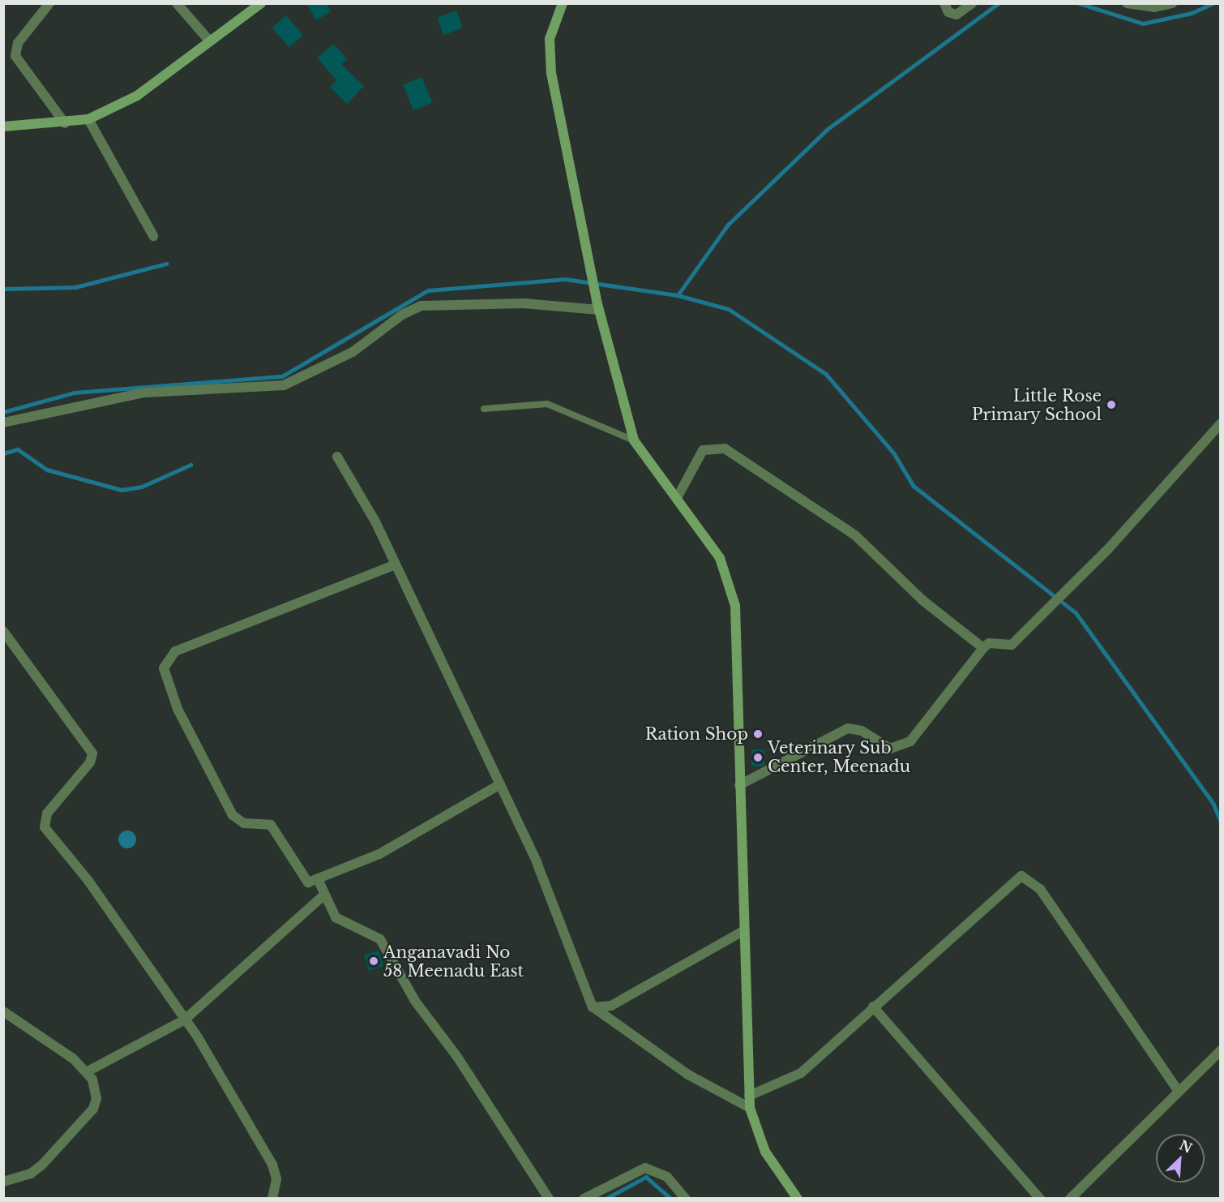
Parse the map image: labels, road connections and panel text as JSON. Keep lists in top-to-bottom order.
{
  "places": [
    "Little Rose Primary School",
    "Ration Shop",
    "Veterinary Sub Center, Meenadu",
    "Anganavadi No 58 Meenadu East"
  ],
  "north": "top right"
}
